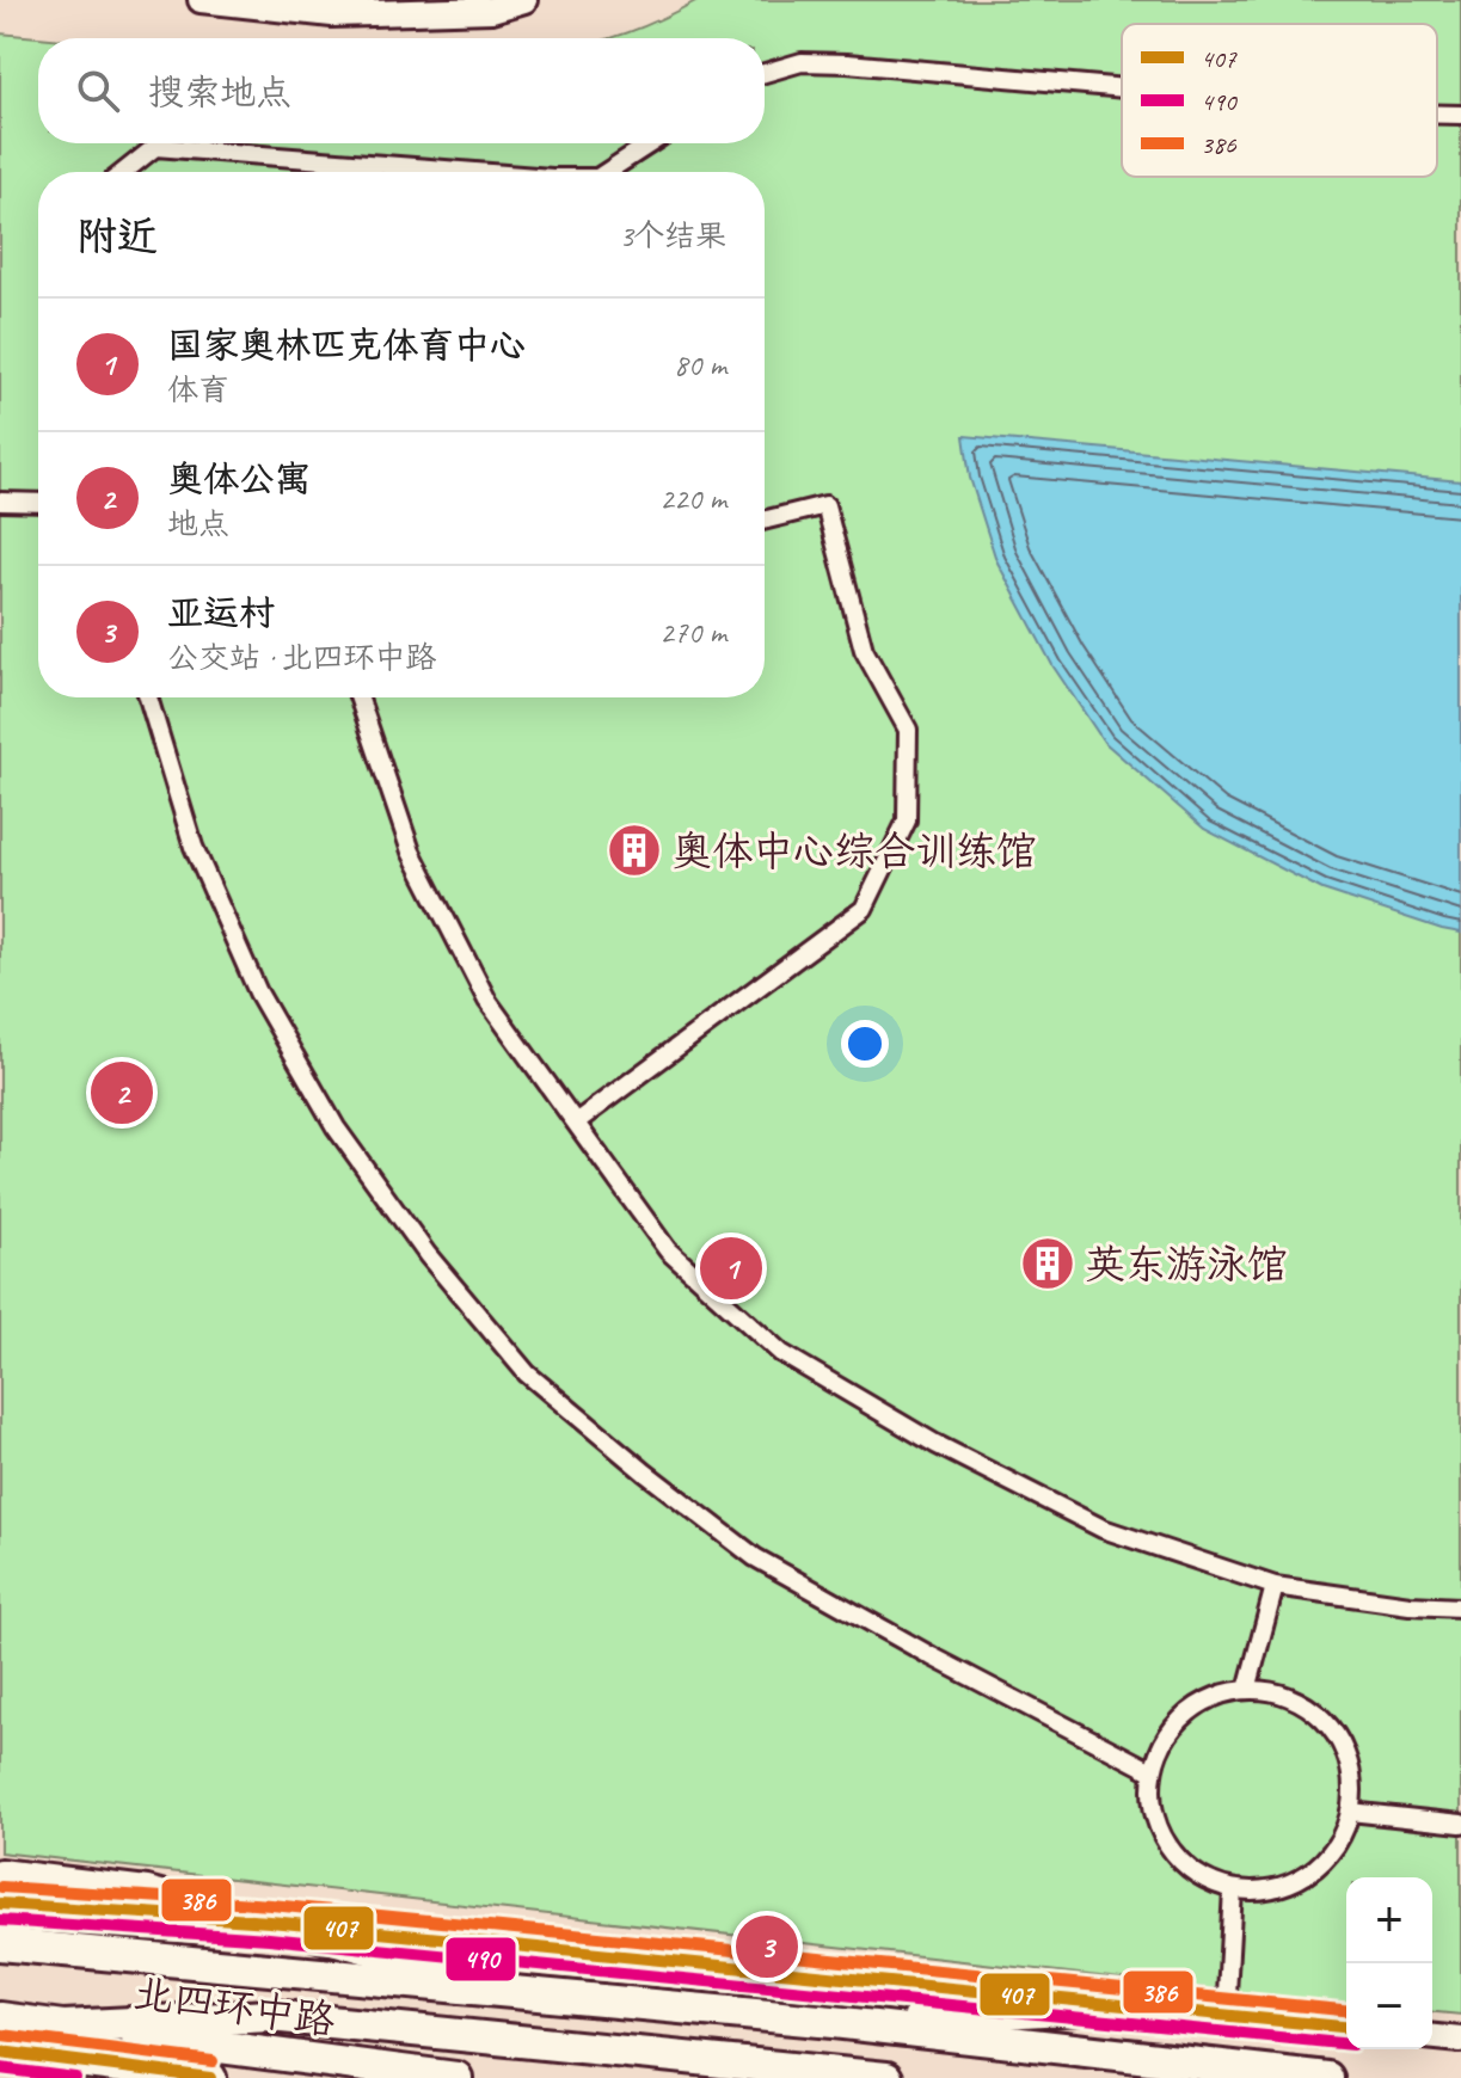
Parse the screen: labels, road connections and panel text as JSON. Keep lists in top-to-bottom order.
{
  "streets": {
    "highway": ["北四环中路"]
  },
  "places": {
    "building": ["奥体中心综合训练馆", "英东游泳馆"]
  },
  "lines": ["transit line 386", "transit line 407", "transit line 490"],
  "legend": ["407", "490", "386"],
  "page": {
    "search": "搜索地点",
    "heading": ["附近", "3个结果"],
    "list": [
      {
        "mark": "1",
        "name": "国家奥林匹克体育中心",
        "note": "体育",
        "value": "80 m"
      },
      {
        "mark": "2",
        "name": "奥体公寓",
        "note": "地点",
        "value": "220 m"
      },
      {
        "mark": "3",
        "name": "亚运村",
        "note": "公交站 · 北四环中路",
        "value": "270 m"
      }
    ],
    "pins": ["2", "1", "3"],
    "map_buttons": ["+", "−"]
  }
}
